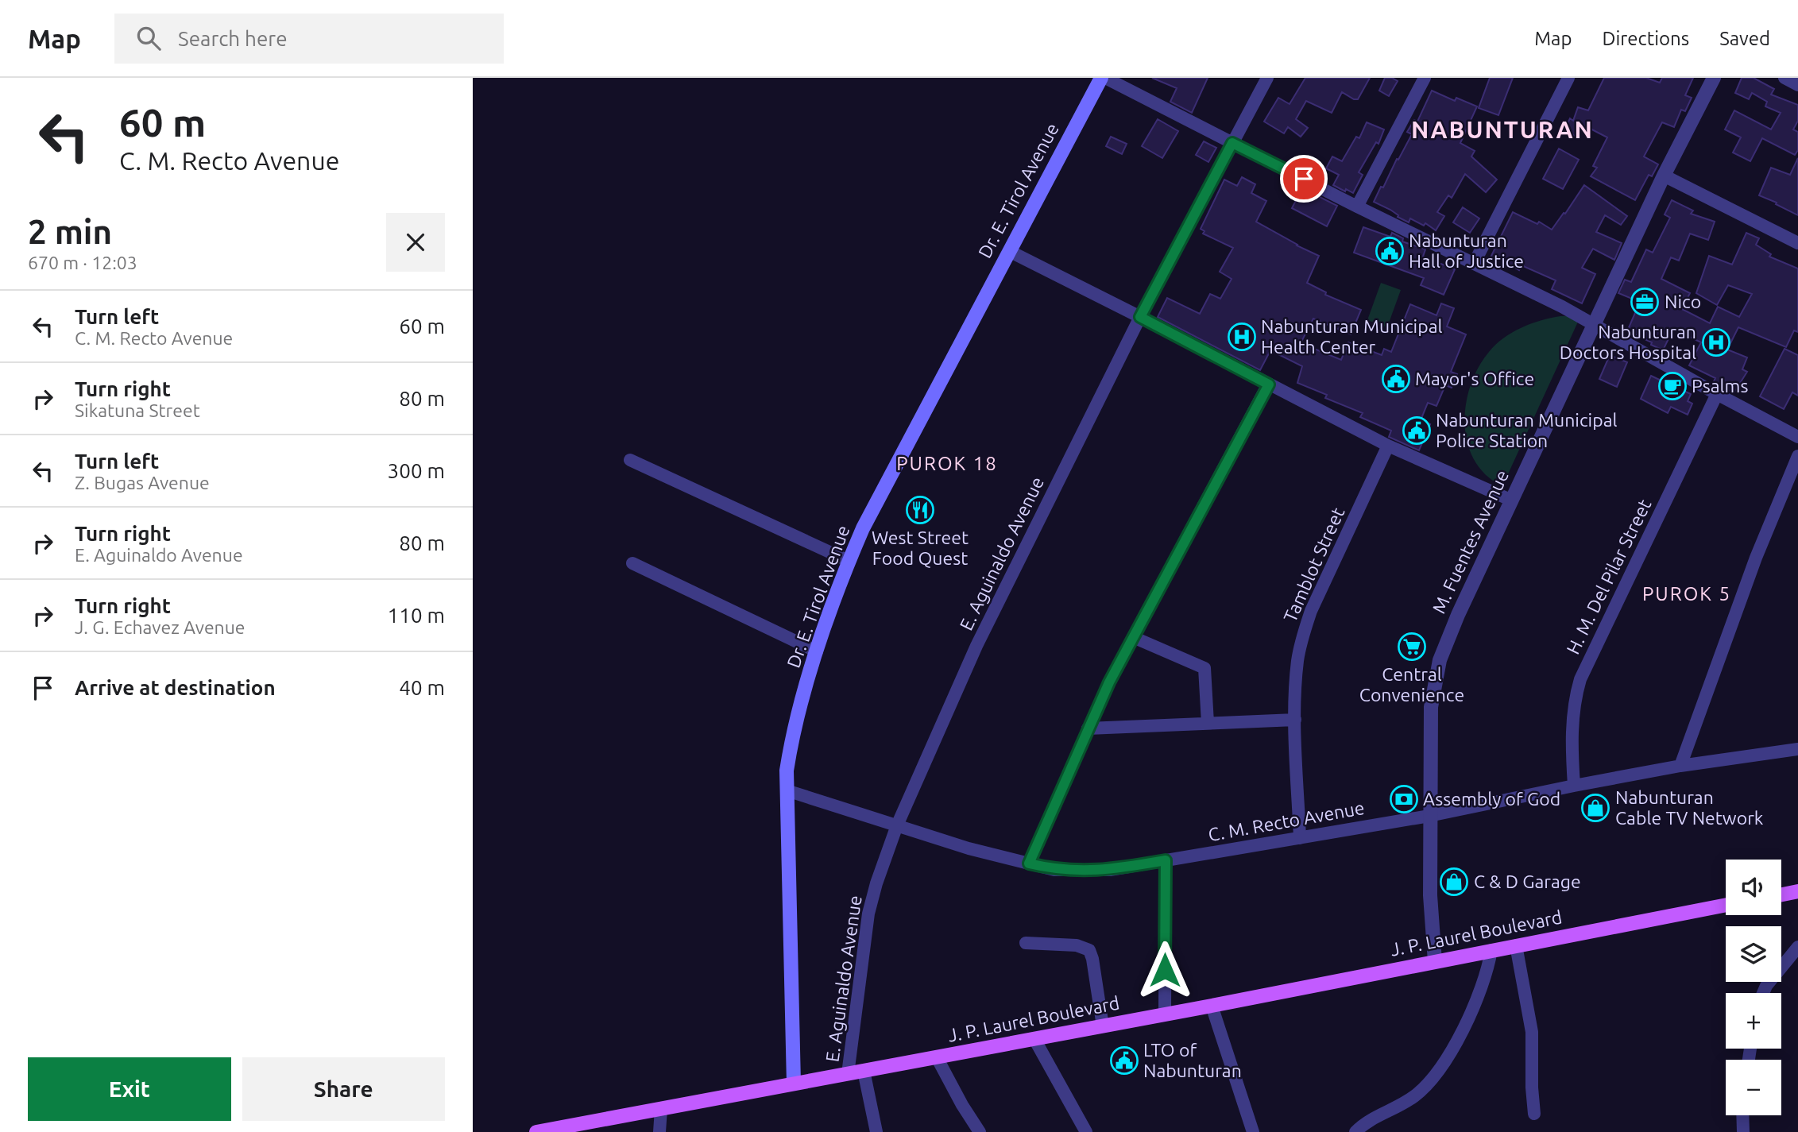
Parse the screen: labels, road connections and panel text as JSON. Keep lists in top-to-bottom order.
{
  "streets": {
    "main road": ["Dr. E. Tirol Avenue", "J. P. Laurel Boulevard"],
    "street": [
      "M. Fuentes Avenue",
      "E. Aguinaldo Avenue",
      "Tamblot Street",
      "H. M. Del Pilar Street",
      "C. M. Recto Avenue"
    ]
  },
  "crossings": [
    ["Dr. E. Tirol Avenue", "C. M. Recto Avenue"],
    ["Dr. E. Tirol Avenue", "J. P. Laurel Boulevard"],
    ["M. Fuentes Avenue", "C. M. Recto Avenue"],
    ["M. Fuentes Avenue", "J. P. Laurel Boulevard"],
    ["E. Aguinaldo Avenue", "C. M. Recto Avenue"],
    ["E. Aguinaldo Avenue", "J. P. Laurel Boulevard"],
    ["Tamblot Street", "C. M. Recto Avenue"],
    ["H. M. Del Pilar Street", "C. M. Recto Avenue"]
  ],
  "districts": ["NABUNTURAN", "PUROK 18", "PUROK 5"],
  "places": {
    "public building": [
      "Nabunturan Hall of Justice",
      "Mayor's Office",
      "Nabunturan Municipal Police Station",
      "LTO of Nabunturan"
    ],
    "office": ["Nico"],
    "hospital": ["Nabunturan Municipal Health Center", "Nabunturan Doctors Hospital"],
    "cafe": ["Psalms"],
    "restaurant": ["West Street Food Quest"],
    "supermarket": ["Central Convenience"],
    "bank": ["Assembly of God"],
    "shop": ["Nabunturan Cable TV Network", "C & D Garage"]
  },
  "page": {
    "header": "Map",
    "search": "Search here",
    "nav": ["Map", "Directions", "Saved"],
    "turn": ["60 m", "C. M. Recto Avenue"],
    "heading": ["2 min", "670 m · 12:03"],
    "list": [
      {
        "name": "Turn left",
        "note": "C. M. Recto Avenue",
        "value": "60 m"
      },
      {
        "name": "Turn right",
        "note": "Sikatuna Street",
        "value": "80 m"
      },
      {
        "name": "Turn left",
        "note": "Z. Bugas Avenue",
        "value": "300 m"
      },
      {
        "name": "Turn right",
        "note": "E. Aguinaldo Avenue",
        "value": "80 m"
      },
      {
        "name": "Turn right",
        "note": "J. G. Echavez Avenue",
        "value": "110 m"
      },
      {
        "name": "Arrive at destination",
        "value": "40 m"
      }
    ],
    "map_buttons": ["+", "−"],
    "buttons": ["Exit", "Share"]
  }
}
